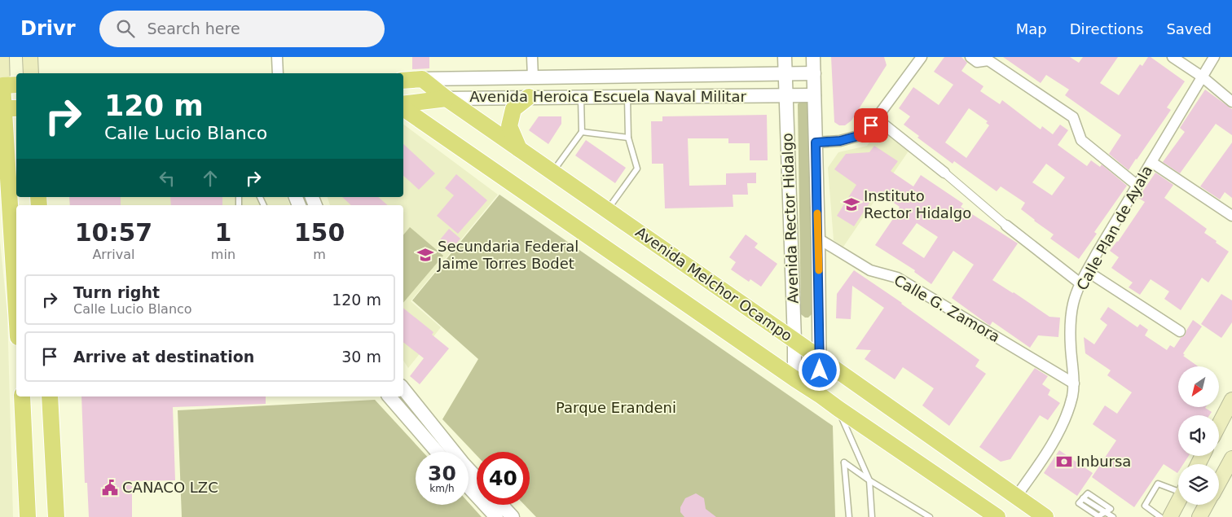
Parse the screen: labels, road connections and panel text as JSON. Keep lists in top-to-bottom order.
{
  "streets": {
    "main road": ["Avenida Heroica Escuela Naval Militar", "Avenida Melchor Ocampo"],
    "street": ["Avenida Rector Hidalgo", "Calle Plan de Ayala", "Calle G. Zamora"]
  },
  "crossings": [
    ["Avenida Heroica Escuela Naval Militar", "Avenida Rector Hidalgo"],
    ["Avenida Heroica Escuela Naval Militar", "Avenida Melchor Ocampo"],
    ["Avenida Rector Hidalgo", "Avenida Melchor Ocampo"],
    ["Avenida Rector Hidalgo", "Calle G. Zamora"],
    ["Calle Plan de Ayala", "Avenida Melchor Ocampo"],
    ["Calle Plan de Ayala", "Calle G. Zamora"]
  ],
  "parks": ["Parque Erandeni"],
  "places": {
    "school or university": ["Instituto Rector Hidalgo", "Secundaria Federal Jaime Torres Bodet"],
    "bank": ["Inbursa"],
    "public building": ["CANACO LZC"]
  },
  "north": "bottom left",
  "page": {
    "header": "Drivr",
    "search": "Search here",
    "nav": ["Map", "Directions", "Saved"],
    "turn": ["120 m", "Calle Lucio Blanco"],
    "eta": [
      "10:57",
      "Arrival",
      "1",
      "min",
      "150",
      "m"
    ],
    "list": [
      {
        "name": "Turn right",
        "note": "Calle Lucio Blanco",
        "value": "120 m"
      },
      {
        "name": "Arrive at destination",
        "value": "30 m"
      }
    ],
    "speed": "30 km/h",
    "limit": "40"
  }
}
